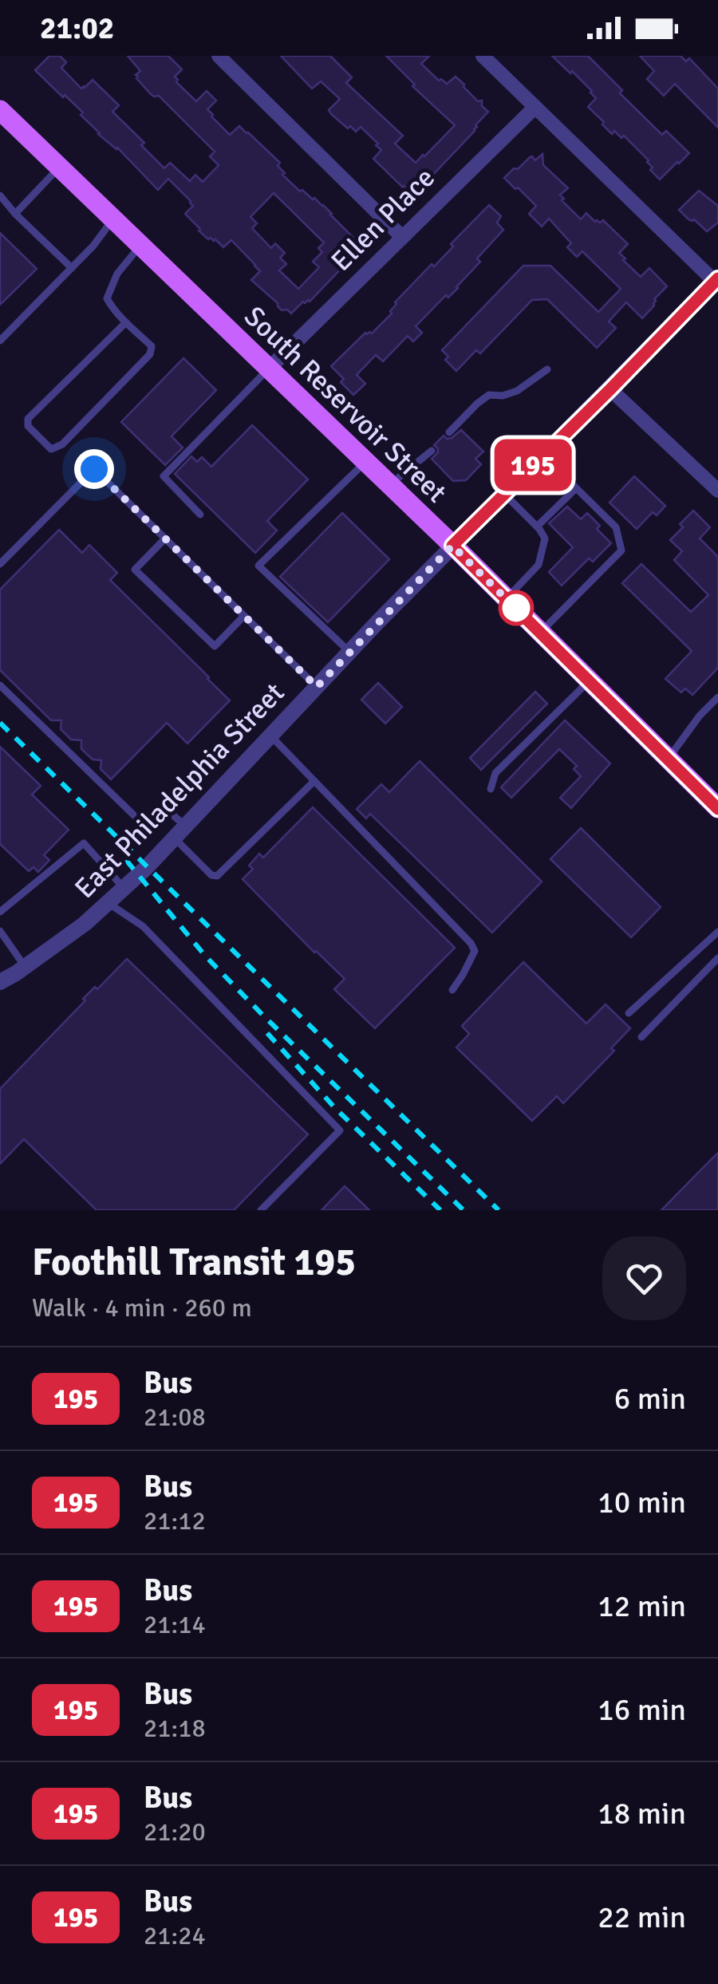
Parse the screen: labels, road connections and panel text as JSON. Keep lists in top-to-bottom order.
{
  "streets": {
    "main road": ["South Reservoir Street"],
    "street": ["Ellen Place", "East Philadelphia Street"]
  },
  "crossings": [
    ["Ellen Place", "South Reservoir Street"],
    ["South Reservoir Street", "East Philadelphia Street"]
  ],
  "lines": ["bus line 195"],
  "page": {
    "status": "21:02",
    "on_map": "195",
    "heading": ["Foothill Transit 195", "Walk · 4 min · 260 m"],
    "list": [
      {
        "mark": "195",
        "name": "Bus",
        "note": "21:08",
        "value": "6 min"
      },
      {
        "mark": "195",
        "name": "Bus",
        "note": "21:12",
        "value": "10 min"
      },
      {
        "mark": "195",
        "name": "Bus",
        "note": "21:14",
        "value": "12 min"
      },
      {
        "mark": "195",
        "name": "Bus",
        "note": "21:18",
        "value": "16 min"
      },
      {
        "mark": "195",
        "name": "Bus",
        "note": "21:20",
        "value": "18 min"
      },
      {
        "mark": "195",
        "name": "Bus",
        "note": "21:24",
        "value": "22 min"
      }
    ]
  }
}
